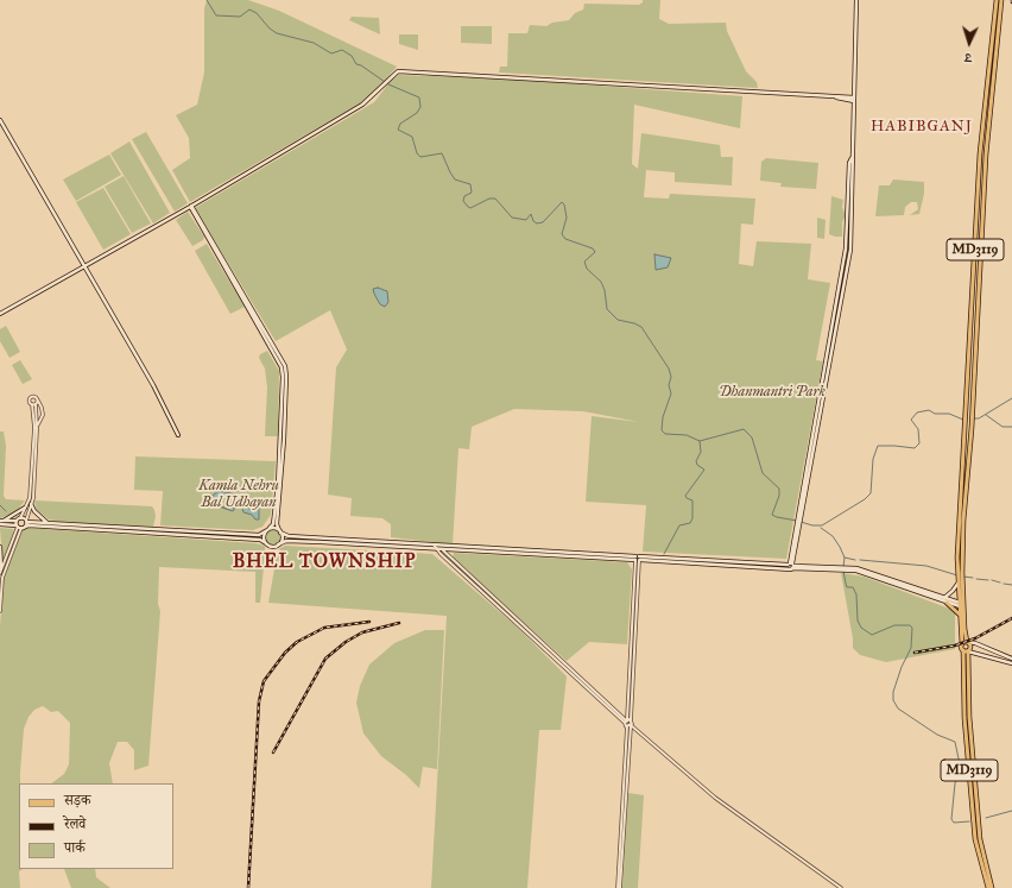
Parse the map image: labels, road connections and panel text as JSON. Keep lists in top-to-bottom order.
{
  "streets": {
    "main road": ["MD3119"]
  },
  "districts": ["HABIBGANJ", "BHEL TOWNSHIP"],
  "parks": ["Dhanmantri Park", "Kamla Nehru Bal Udhayan"],
  "legend": ["सड़क", "रेलवे", "पार्क"],
  "north": "bottom"
}
